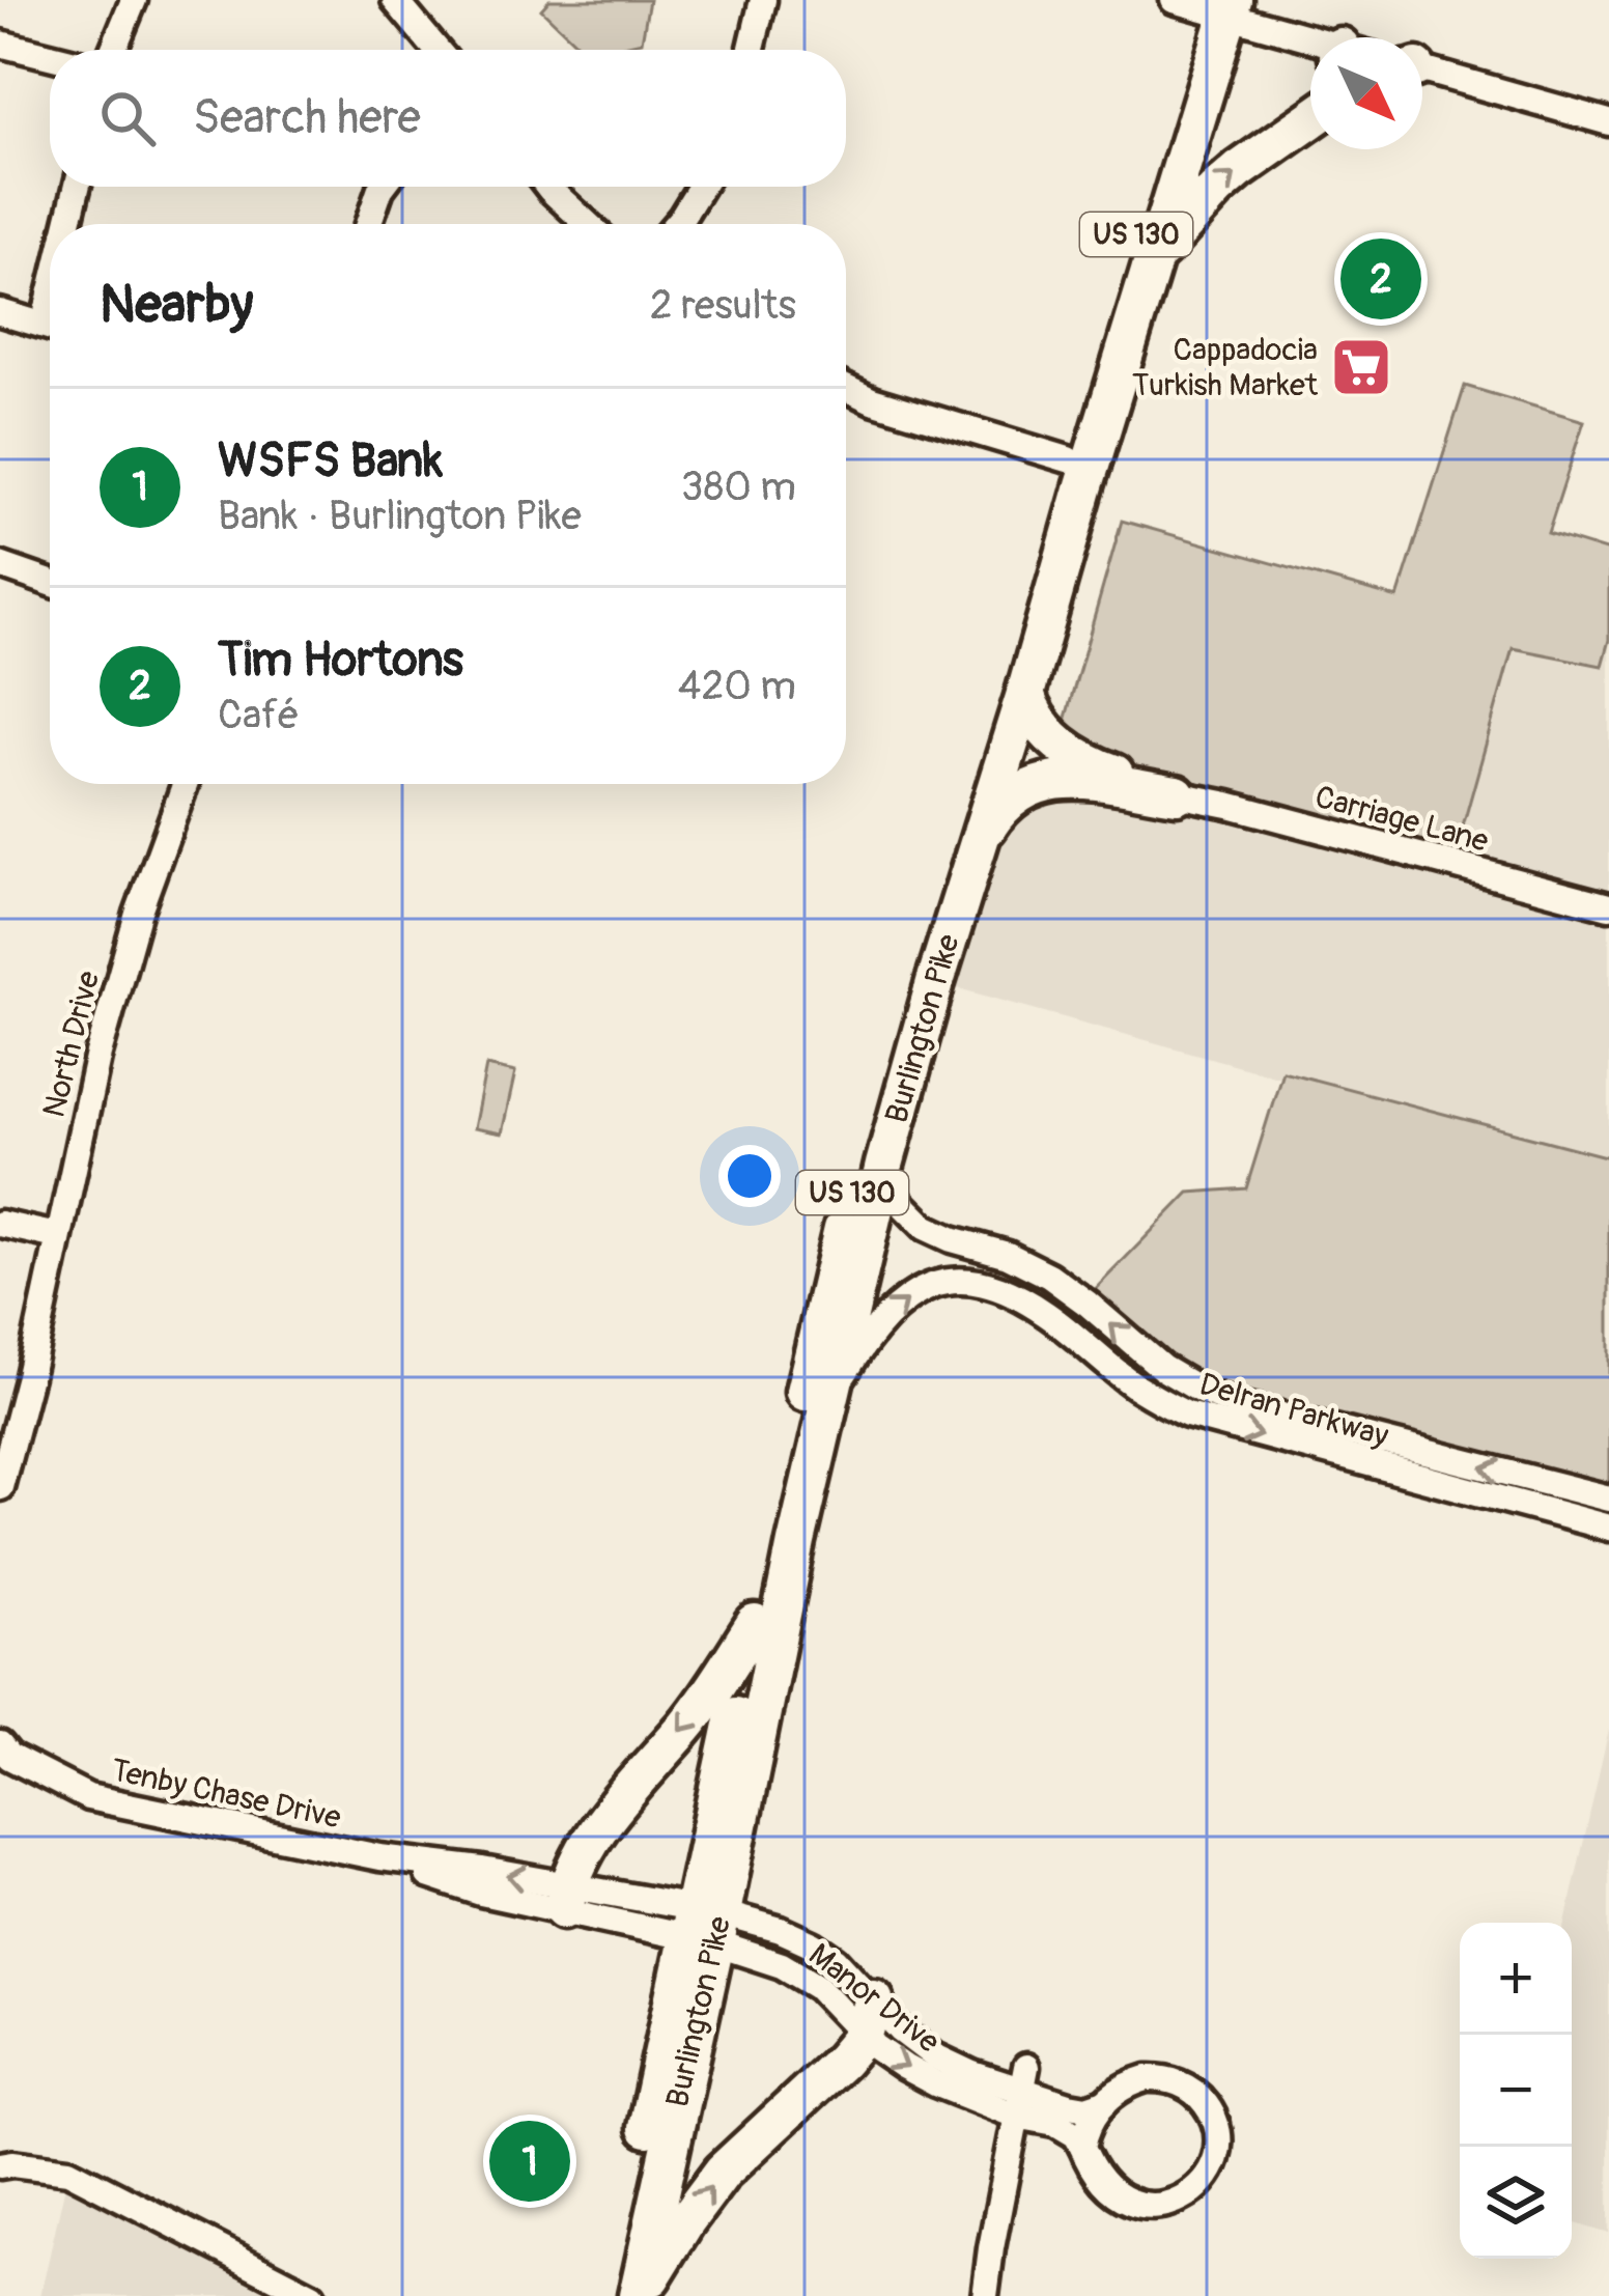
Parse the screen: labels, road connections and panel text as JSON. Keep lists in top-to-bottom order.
{
  "streets": {
    "highway": ["US 130", "Burlington Pike"],
    "street": [
      "Carriage Lane",
      "North Drive",
      "Delran Parkway",
      "Tenby Chase Drive",
      "Manor Drive"
    ]
  },
  "crossings": [
    ["Burlington Pike", "Delran Parkway"],
    ["Burlington Pike", "Tenby Chase Drive"],
    ["Burlington Pike", "Manor Drive"],
    ["Tenby Chase Drive", "Manor Drive"]
  ],
  "places": {
    "supermarket": ["Cappadocia Turkish Market"]
  },
  "north": "bottom right",
  "page": {
    "search": "Search here",
    "heading": ["Nearby", "2 results"],
    "pins": ["2", "1"],
    "list": [
      {
        "mark": "1",
        "name": "WSFS Bank",
        "note": "Bank · Burlington Pike",
        "value": "380 m"
      },
      {
        "mark": "2",
        "name": "Tim Hortons",
        "note": "Café",
        "value": "420 m"
      }
    ],
    "map_buttons": ["+", "−"]
  }
}
